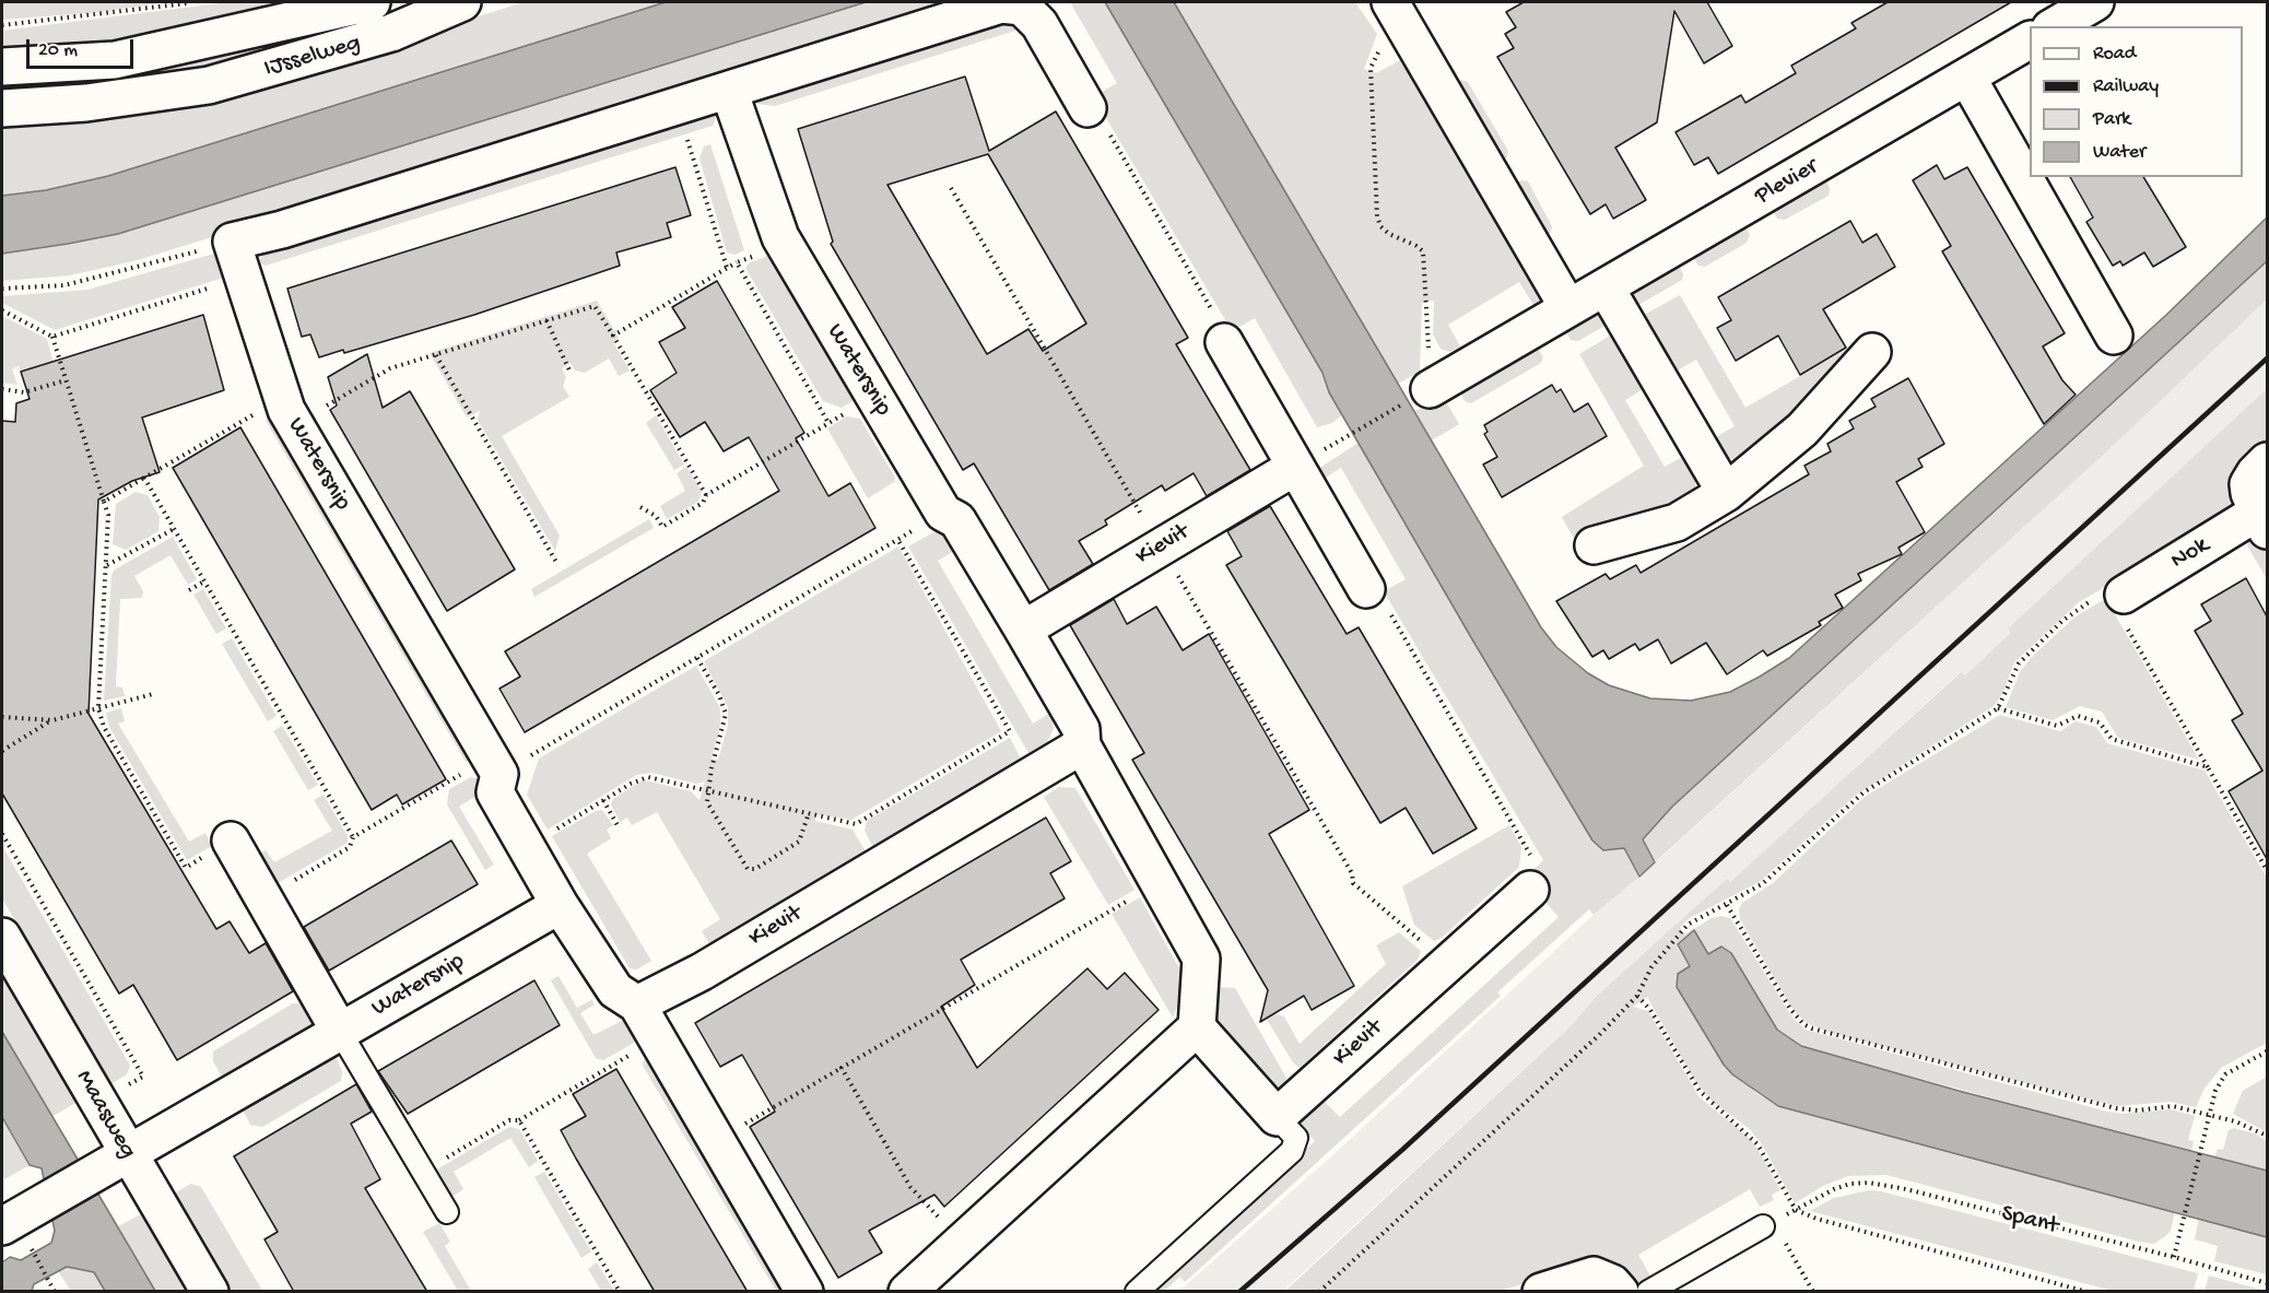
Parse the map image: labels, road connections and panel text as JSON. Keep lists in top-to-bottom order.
{
  "streets": {
    "street": [
      "IJsselweg",
      "Plevier",
      "Watersnip",
      "Kievit",
      "Nok",
      "Maasweg"
    ],
    "path": ["Spant"]
  },
  "crossings": [
    ["Watersnip", "Kievit"],
    ["Watersnip", "Maasweg"]
  ],
  "legend": [
    "Road",
    "Railway",
    "Park",
    "Water"
  ],
  "scale_bar": "20 m"
}
